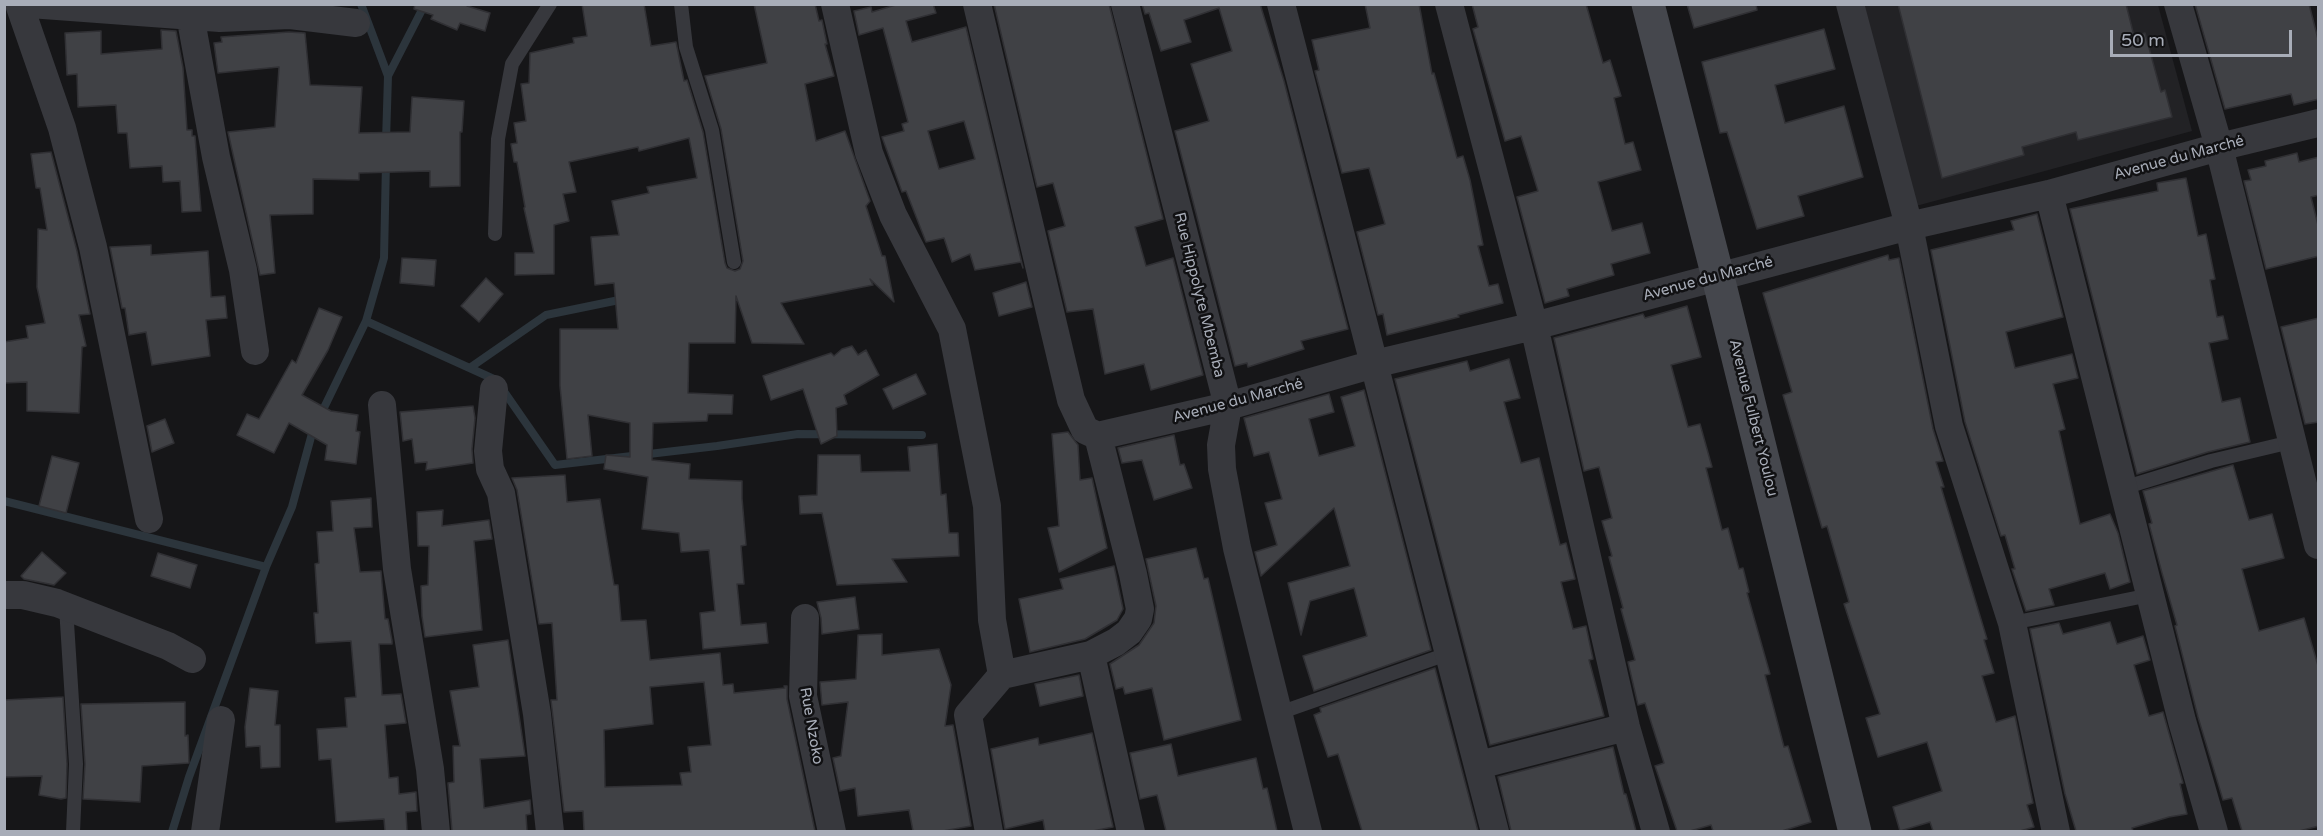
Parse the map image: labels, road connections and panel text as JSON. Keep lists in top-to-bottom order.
{
  "streets": {
    "main road": ["Avenue Fulbert Youlou"],
    "street": ["Avenue du Marché", "Rue Hippolyte Mbemba", "Rue Nzoko"]
  },
  "crossings": [
    ["Avenue du Marché", "Rue Hippolyte Mbemba"],
    ["Avenue du Marché", "Avenue Fulbert Youlou"]
  ],
  "scale_bar": "50 m"
}
